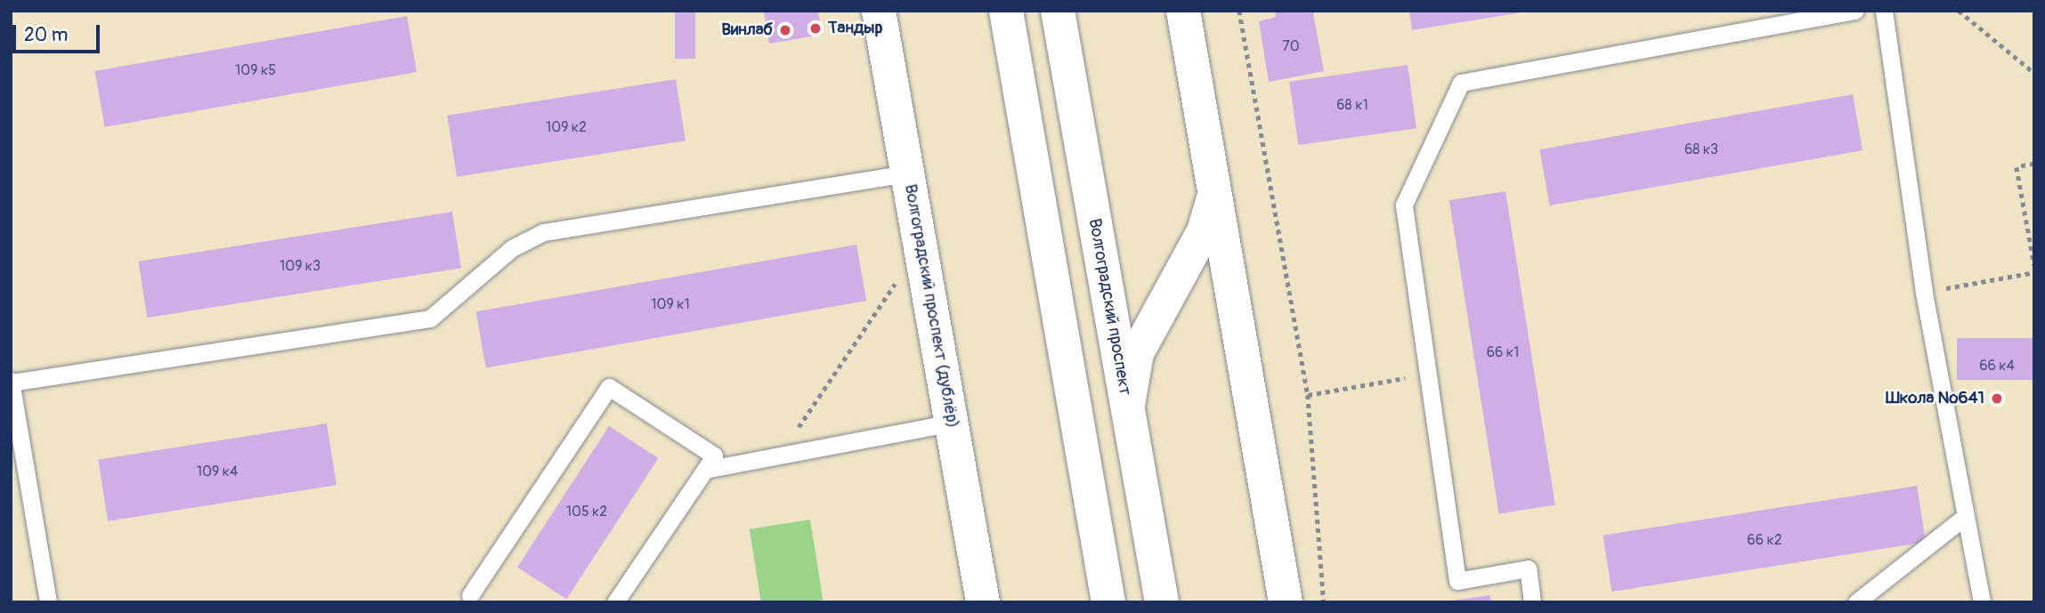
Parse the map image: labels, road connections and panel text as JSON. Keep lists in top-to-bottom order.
{
  "streets": {
    "street": ["Волгоградский проспект (дублёр)", "Волгоградский проспект"]
  },
  "places": ["Тандыр", "Винлаб", "Школа №641"],
  "house_numbers": [
    "70",
    "109 к5",
    "68 к1",
    "109 к2",
    "68 к3",
    "109 к3",
    "109 к1",
    "66 к1",
    "66 к4",
    "109 к4",
    "105 к2",
    "66 к2"
  ],
  "scale_bar": "20 m"
}
